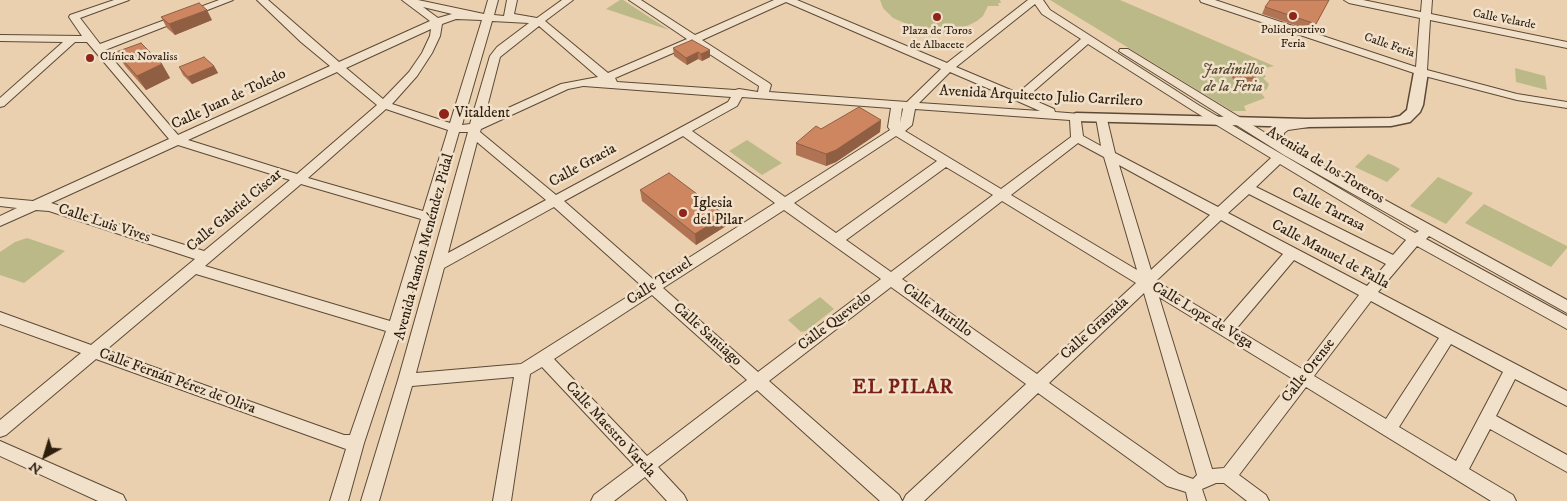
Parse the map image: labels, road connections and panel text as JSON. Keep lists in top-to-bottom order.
{
  "streets": {
    "street": [
      "Calle Velarde",
      "Calle Feria",
      "Avenida Arquitecto Julio Carrilero",
      "Calle Juan de Toledo",
      "Calle Gracia",
      "Avenida de los Toreros",
      "Calle Tarrasa",
      "Calle Gabriel Ciscar",
      "Calle Luis Vives",
      "Avenida Ramón Menéndez Pidal",
      "Calle Manuel de Falla",
      "Calle Teruel",
      "Calle Murillo",
      "Calle Lope de Vega",
      "Calle Quevedo",
      "Calle Granada",
      "Calle Santiago",
      "Calle Orense",
      "Calle Fernán Pérez de Oliva",
      "Calle Maestro Varela"
    ]
  },
  "crossings": [
    ["Calle Feria", "Avenida Arquitecto Julio Carrilero"],
    ["Avenida Arquitecto Julio Carrilero", "Calle Gracia"],
    ["Avenida Arquitecto Julio Carrilero", "Avenida de los Toreros"],
    ["Avenida Arquitecto Julio Carrilero", "Calle Teruel"],
    ["Calle Juan de Toledo", "Calle Gabriel Ciscar"],
    ["Calle Juan de Toledo", "Calle Luis Vives"],
    ["Calle Juan de Toledo", "Avenida Ramón Menéndez Pidal"],
    ["Calle Gracia", "Avenida Ramón Menéndez Pidal"],
    ["Calle Gracia", "Calle Murillo"],
    ["Calle Gracia", "Calle Santiago"],
    ["Avenida de los Toreros", "Calle Granada"],
    ["Avenida de los Toreros", "Calle Orense"],
    ["Calle Tarrasa", "Calle Granada"],
    ["Calle Tarrasa", "Calle Orense"],
    ["Calle Gabriel Ciscar", "Calle Luis Vives"],
    ["Calle Gabriel Ciscar", "Calle Fernán Pérez de Oliva"],
    ["Avenida Ramón Menéndez Pidal", "Calle Teruel"],
    ["Avenida Ramón Menéndez Pidal", "Calle Santiago"],
    ["Avenida Ramón Menéndez Pidal", "Calle Fernán Pérez de Oliva"],
    ["Calle Manuel de Falla", "Calle Quevedo"],
    ["Calle Manuel de Falla", "Calle Granada"],
    ["Calle Manuel de Falla", "Calle Orense"],
    ["Calle Teruel", "Calle Murillo"],
    ["Calle Teruel", "Calle Lope de Vega"],
    ["Calle Teruel", "Calle Santiago"],
    ["Calle Teruel", "Calle Maestro Varela"],
    ["Calle Murillo", "Calle Quevedo"],
    ["Calle Murillo", "Calle Granada"],
    ["Calle Lope de Vega", "Calle Quevedo"],
    ["Calle Lope de Vega", "Calle Granada"],
    ["Calle Lope de Vega", "Calle Orense"],
    ["Calle Quevedo", "Calle Santiago"],
    ["Calle Quevedo", "Calle Maestro Varela"]
  ],
  "districts": ["EL PILAR"],
  "parks": ["Jardinillos de la Feria"],
  "places": [
    "Polideportivo Feria",
    "Plaza de Toros de Albacete",
    "Clínica Novaliss",
    "Vitaldent",
    "Iglesia del Pilar"
  ],
  "north": "bottom left"
}
